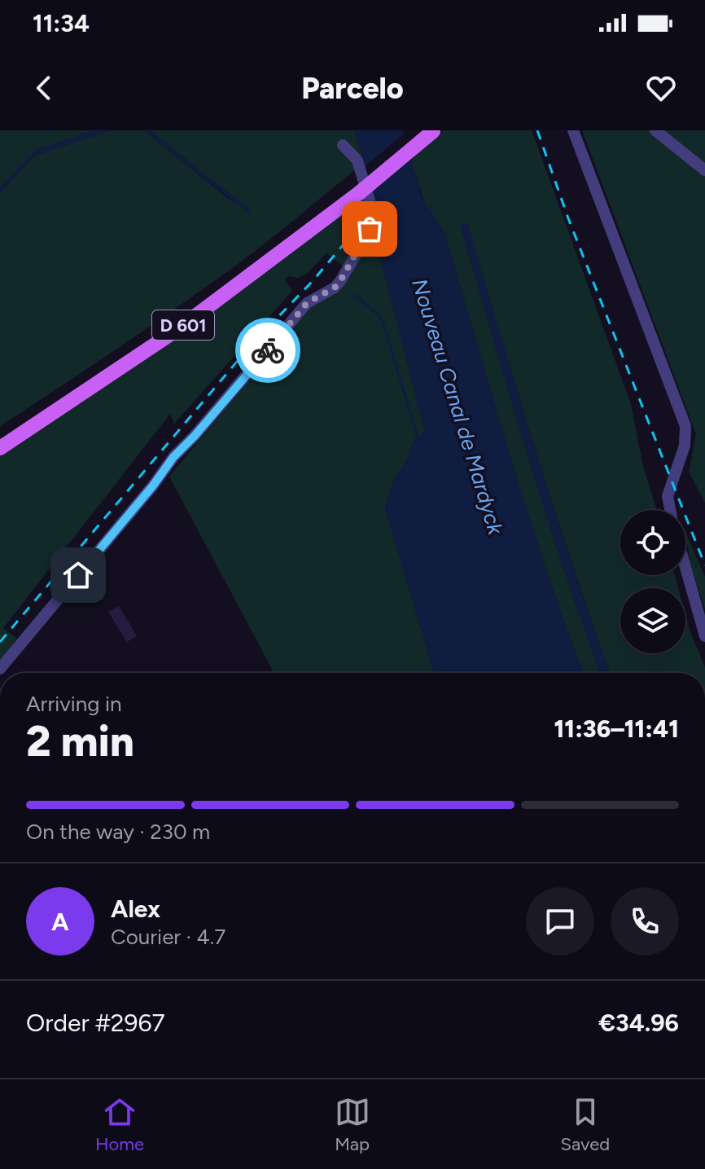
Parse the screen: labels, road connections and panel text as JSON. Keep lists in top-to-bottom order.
{
  "streets": {
    "main road": ["D 601"]
  },
  "water": ["Nouveau Canal de Mardyck"],
  "page": {
    "status": "11:34",
    "header": "Parcelo",
    "heading": ["2 min", "Arriving in", "11:36–11:41"],
    "panel": [
      "Alex",
      "Courier · 4.7",
      "Order #2967",
      "€34.96"
    ],
    "bar": "On the way · 230 m",
    "round": "A",
    "tabs": ["Home", "Map", "Saved"]
  }
}
